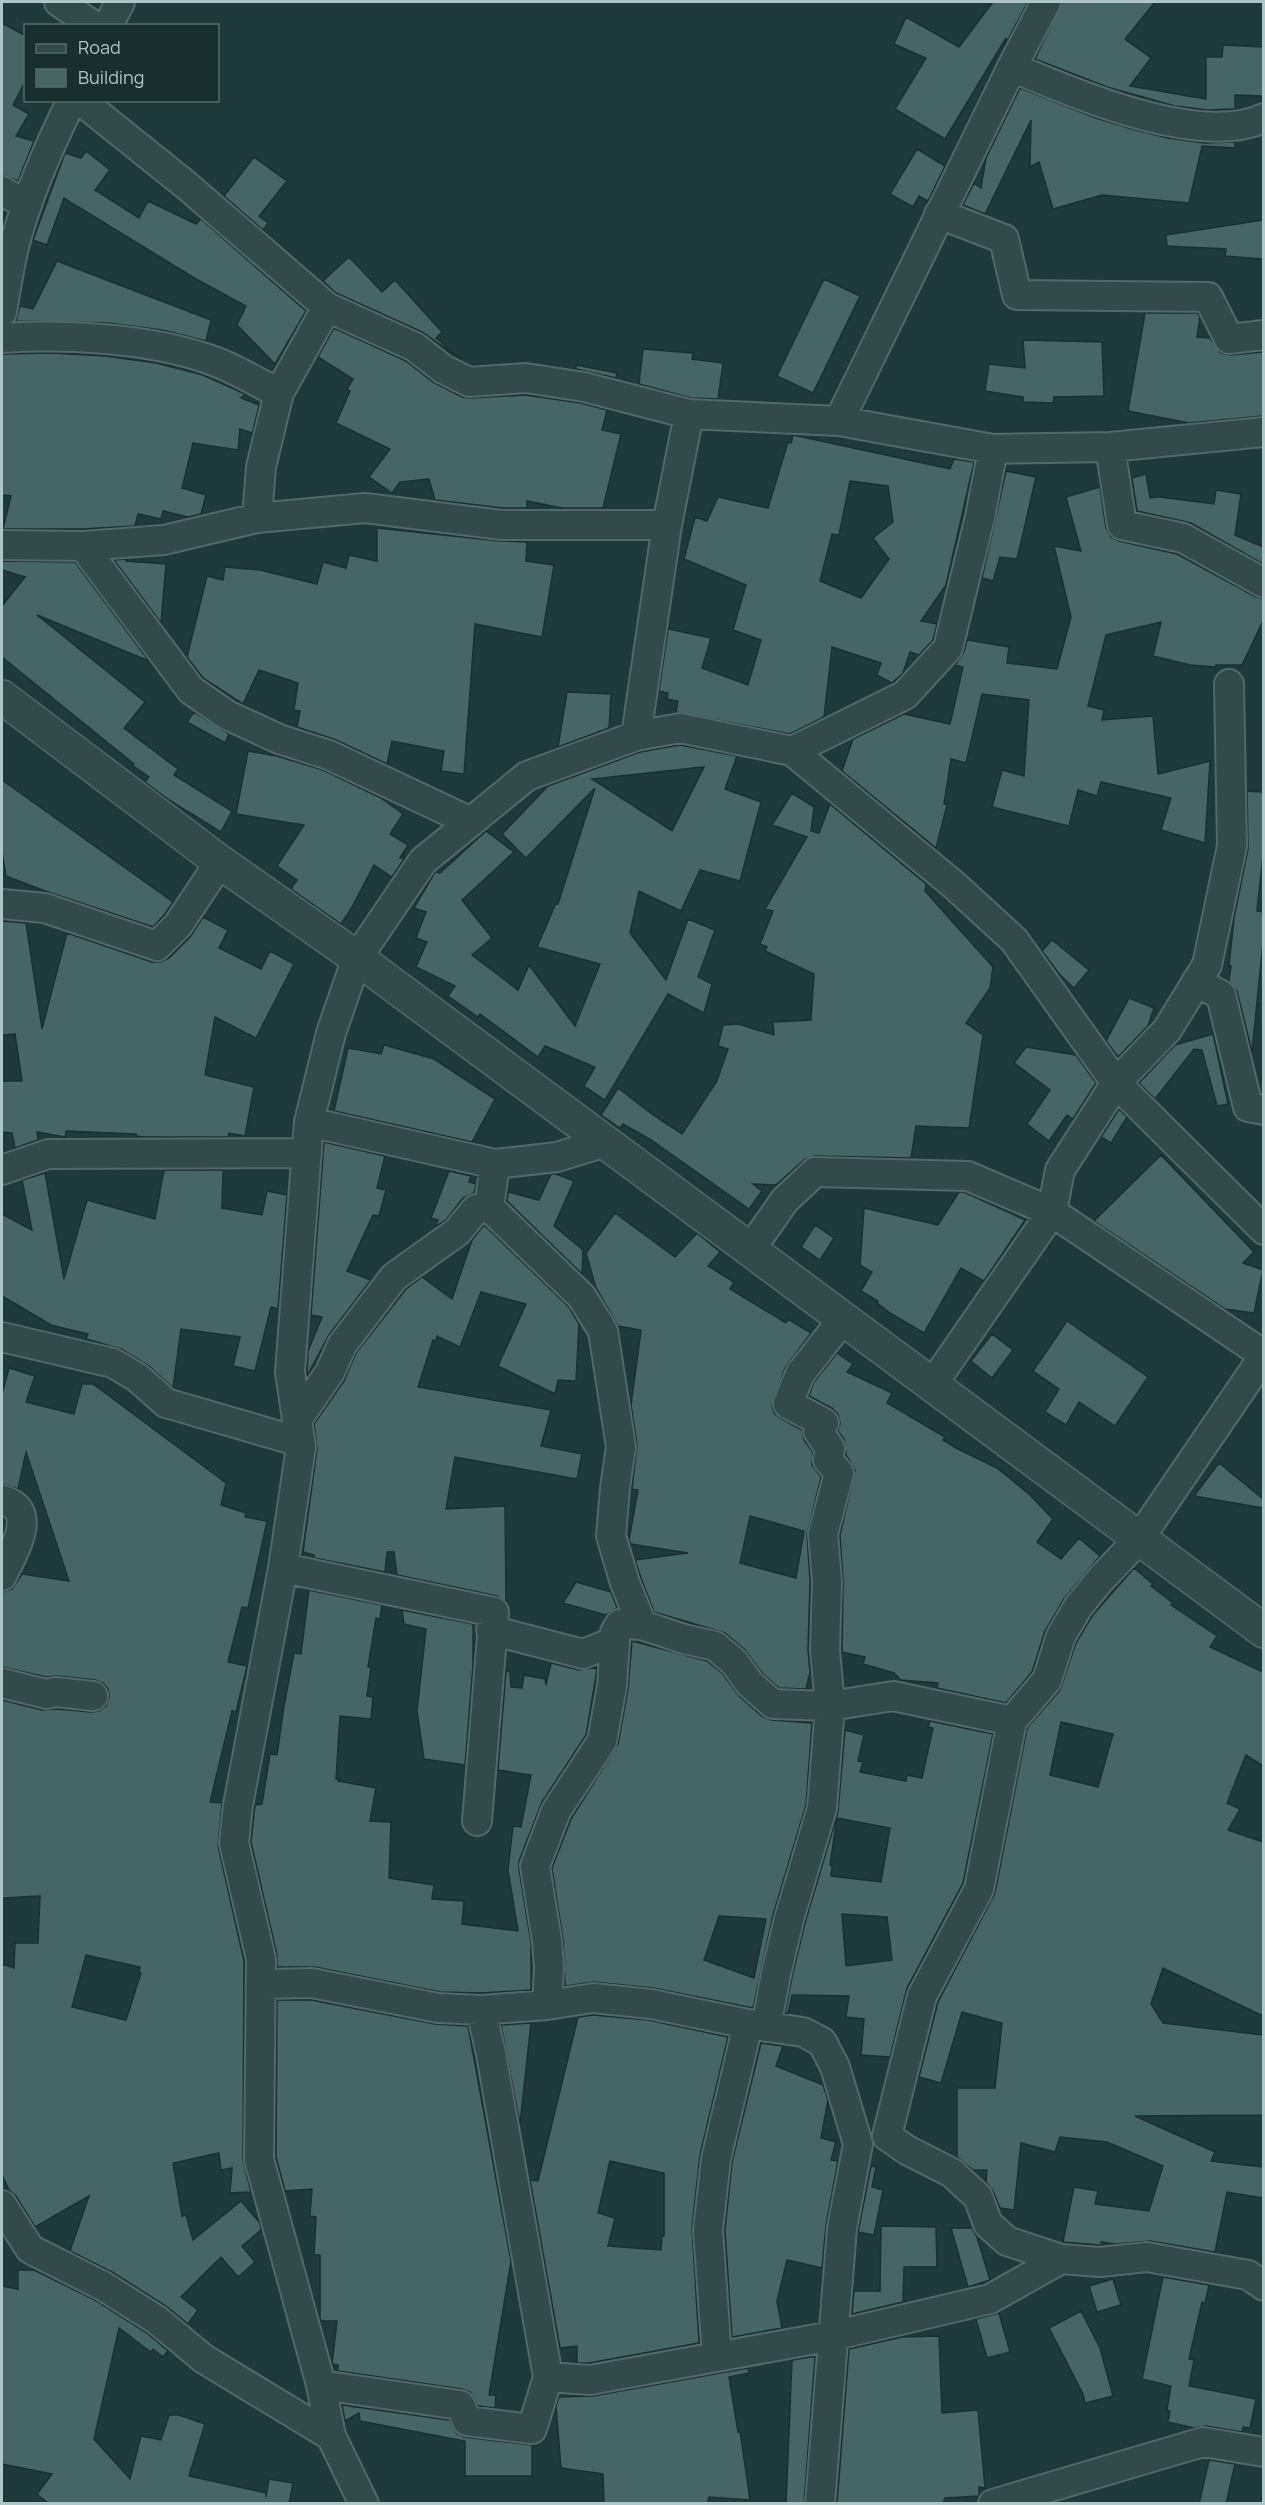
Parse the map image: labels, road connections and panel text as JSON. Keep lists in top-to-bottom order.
{
  "legend": ["Road", "Building"]
}
